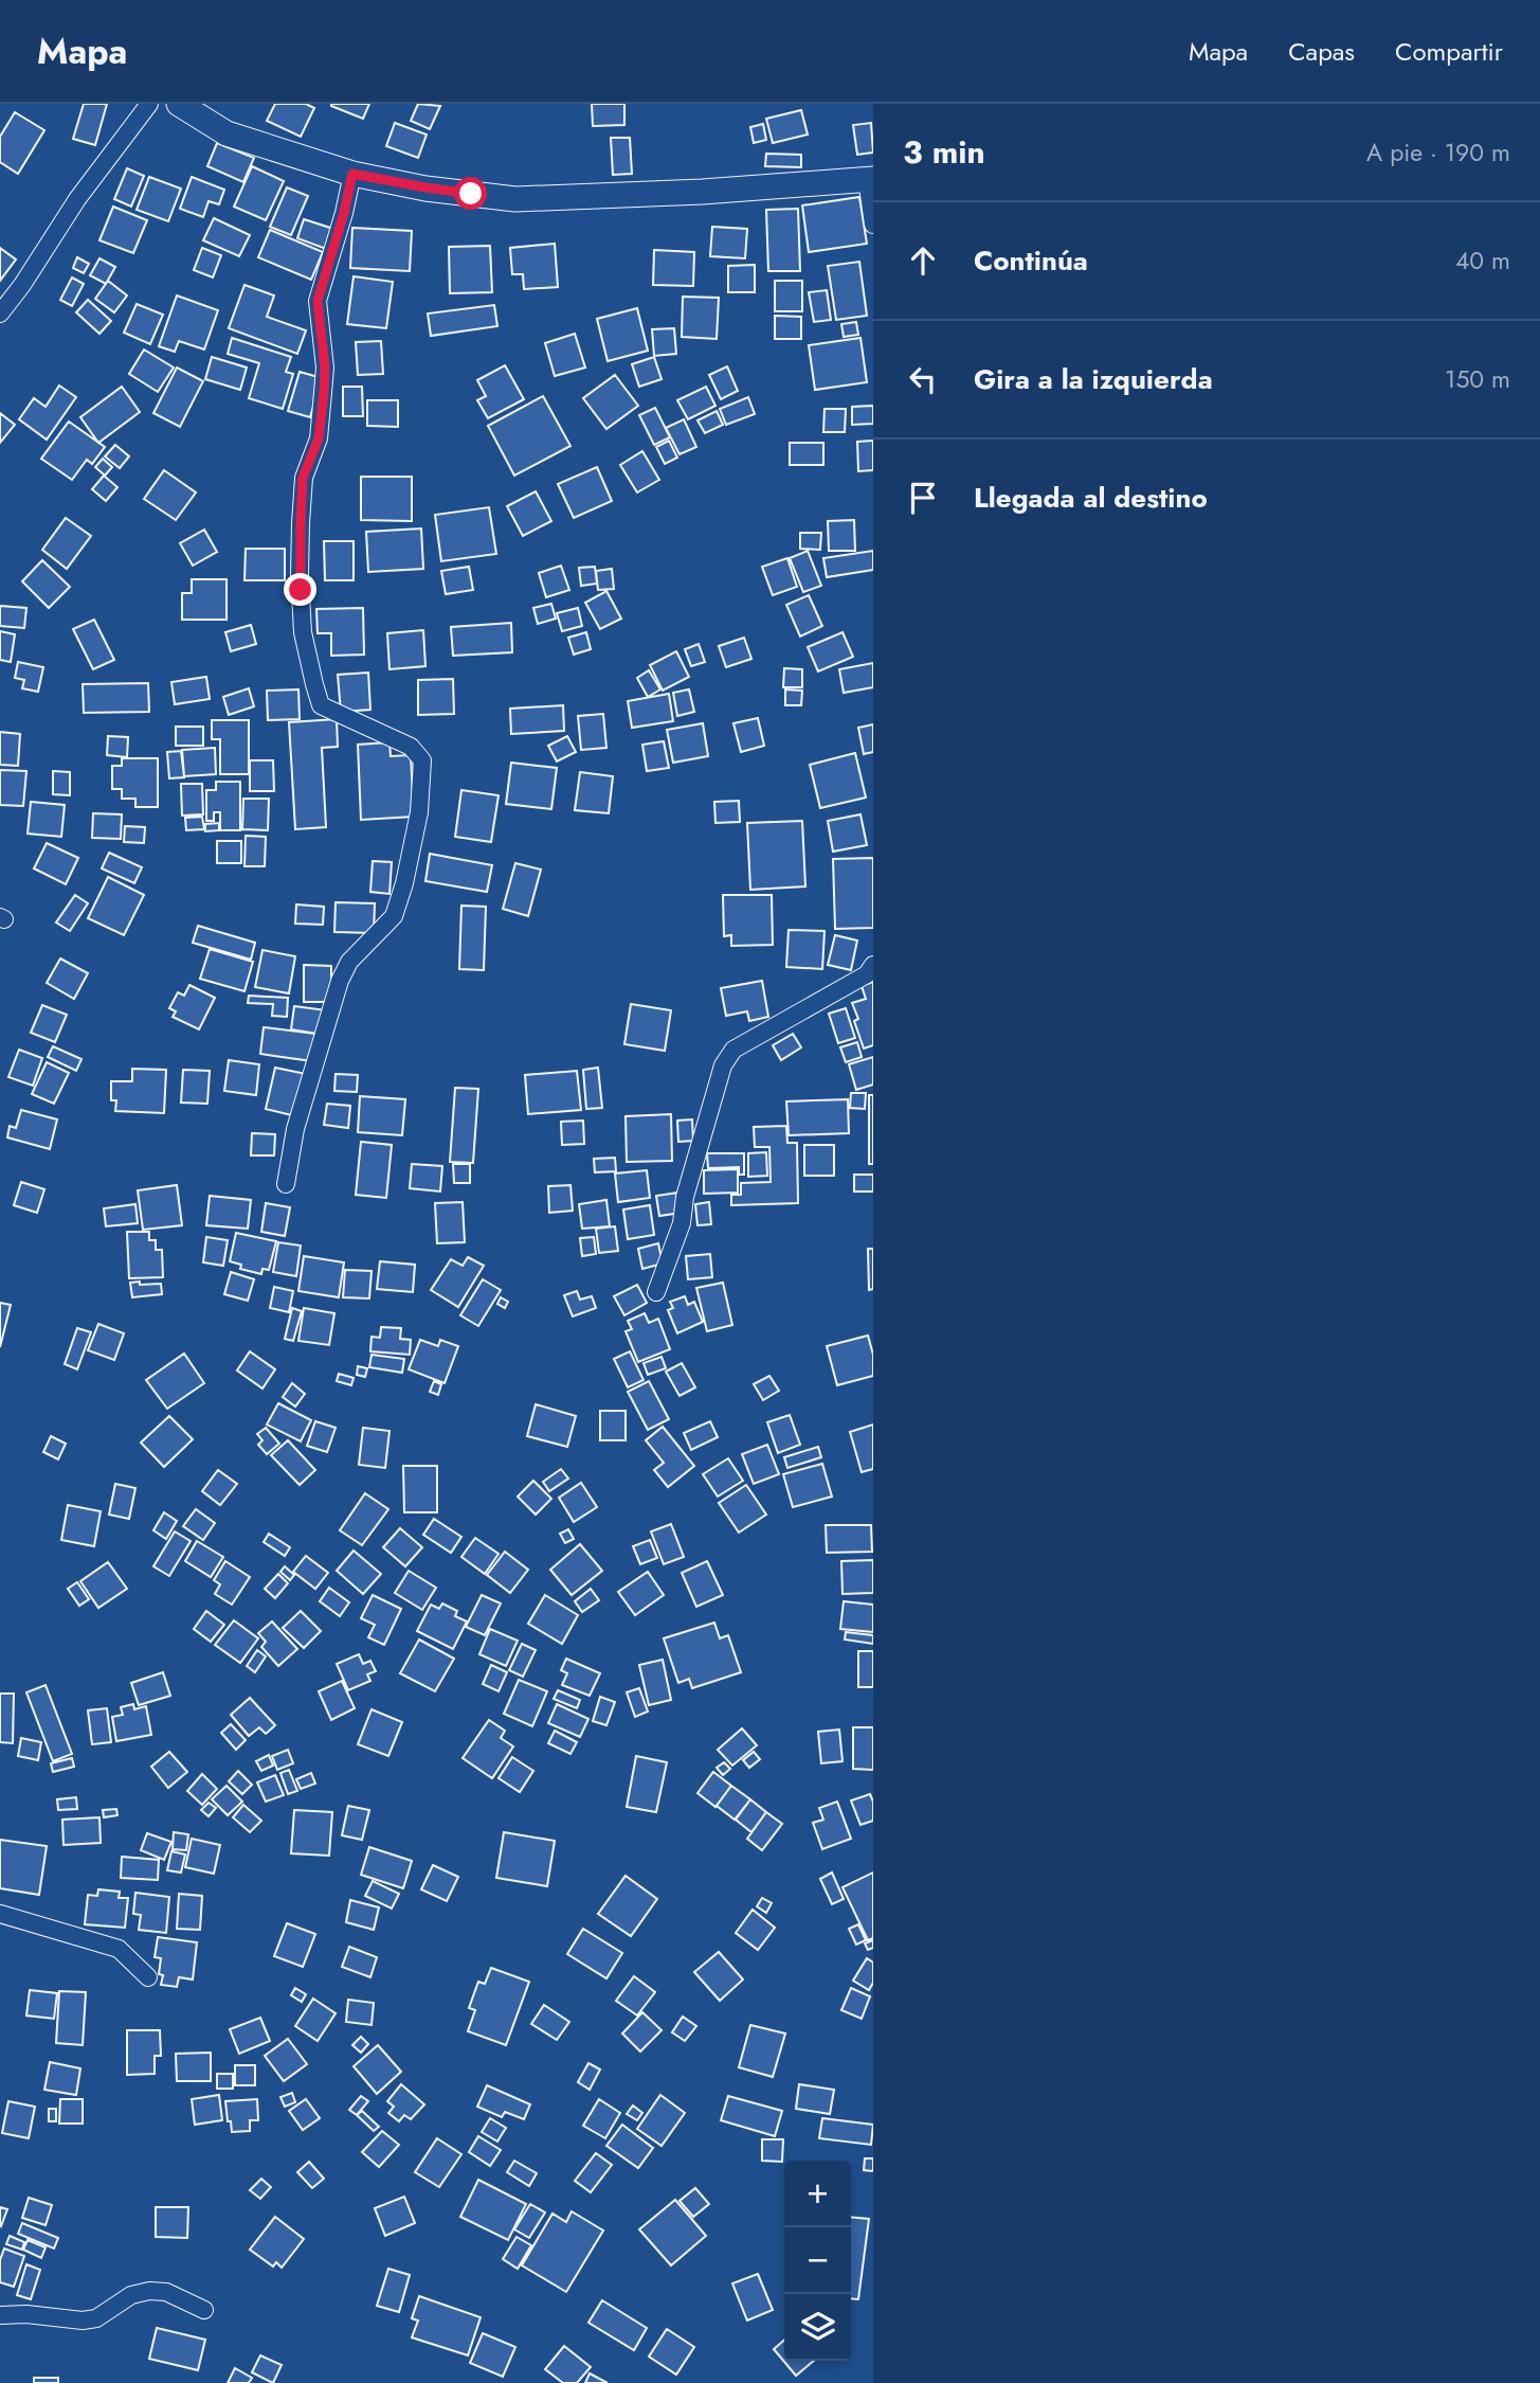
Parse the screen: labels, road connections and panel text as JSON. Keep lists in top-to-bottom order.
{
  "page": {
    "header": "Mapa",
    "nav": ["Mapa", "Capas", "Compartir"],
    "heading": ["3 min", "A pie · 190 m"],
    "list": [
      ["Continúa", "40 m"],
      ["Gira a la izquierda", "150 m"],
      "Llegada al destino"
    ],
    "map_buttons": ["+", "−"]
  }
}
